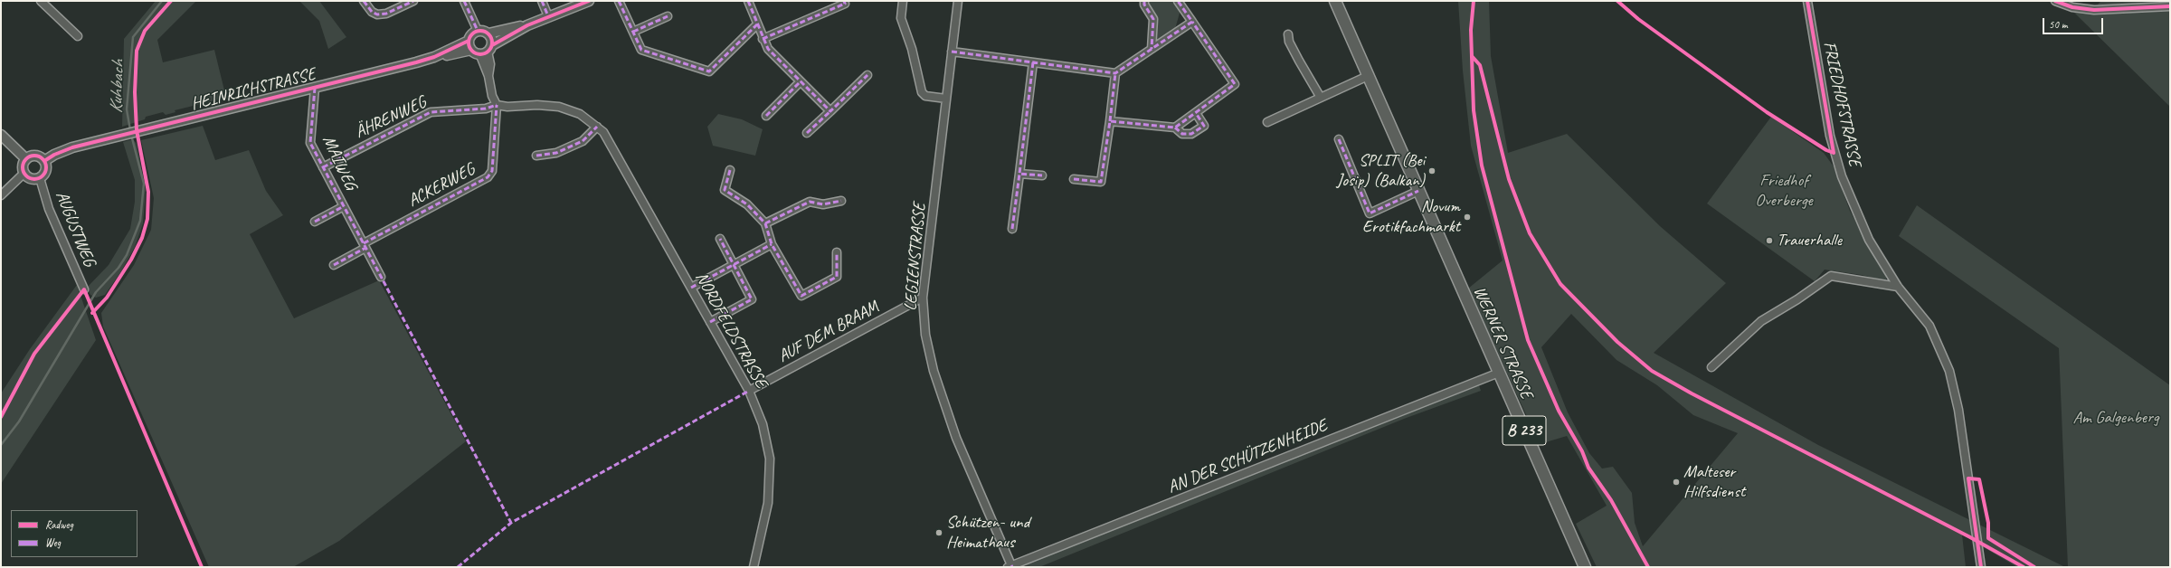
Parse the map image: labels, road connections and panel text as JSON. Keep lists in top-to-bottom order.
{
  "streets": {
    "main road": ["WERNER STRASSE", "B 233"],
    "street": [
      "HEINRICHSTRASSE",
      "FRIEDHOFSTRASSE",
      "ÄHRENWEG",
      "MAIWEG",
      "ACKERWEG",
      "AUGUSTWEG",
      "LEGIENSTRASSE",
      "NORDFELDSTRASSE",
      "AUF DEM BRAAM",
      "AN DER SCHÜTZENHEIDE"
    ]
  },
  "crossings": [
    ["HEINRICHSTRASSE", "MAIWEG"],
    ["HEINRICHSTRASSE", "AUGUSTWEG"],
    ["ÄHRENWEG", "MAIWEG"],
    ["ÄHRENWEG", "ACKERWEG"],
    ["ÄHRENWEG", "NORDFELDSTRASSE"],
    ["MAIWEG", "ACKERWEG"],
    ["ACKERWEG", "NORDFELDSTRASSE"],
    ["LEGIENSTRASSE", "AUF DEM BRAAM"],
    ["LEGIENSTRASSE", "AN DER SCHÜTZENHEIDE"],
    ["NORDFELDSTRASSE", "AUF DEM BRAAM"],
    ["WERNER STRASSE", "AN DER SCHÜTZENHEIDE"]
  ],
  "water": ["Kuhbach"],
  "parks": ["Friedhof Overberge", "Am Galgenberg"],
  "places": [
    "SPLIT (Bei Josip) (Balkan)",
    "Novum Erotikfachmarkt",
    "Trauerhalle",
    "Malteser Hilfsdienst",
    "Schützen- und Heimathaus"
  ],
  "legend": ["Radweg", "Weg"],
  "scale_bar": "50 m"
}
